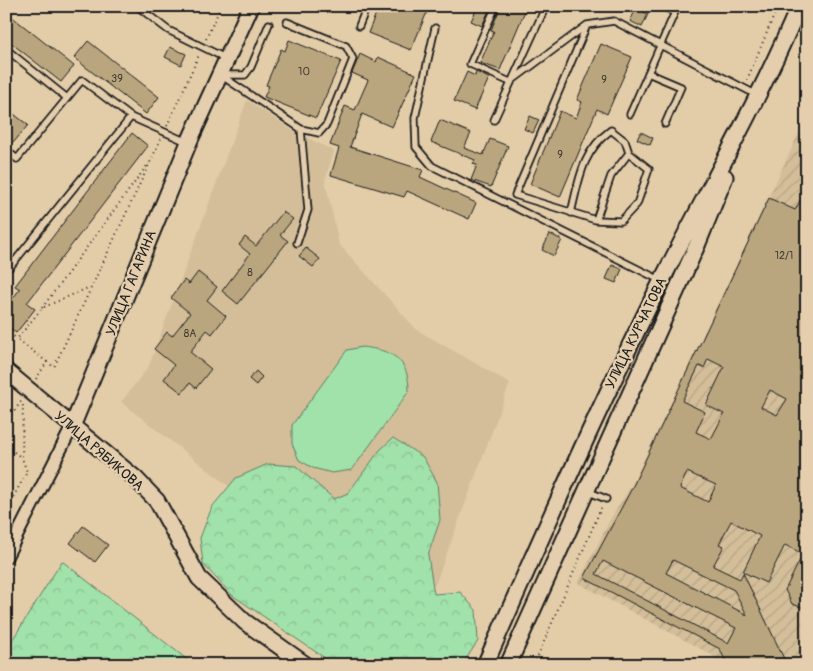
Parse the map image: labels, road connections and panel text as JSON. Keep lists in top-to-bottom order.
{
  "streets": {
    "main road": ["УЛИЦА ГАГАРИНА", "УЛИЦА КУРЧАТОВА", "УЛИЦА РЯБИКОВА"]
  },
  "crossings": [
    ["УЛИЦА ГАГАРИНА", "УЛИЦА РЯБИКОВА"]
  ],
  "house_numbers": [
    "10",
    "39",
    "9",
    "9",
    "12/1",
    "8",
    "8А"
  ]
}
